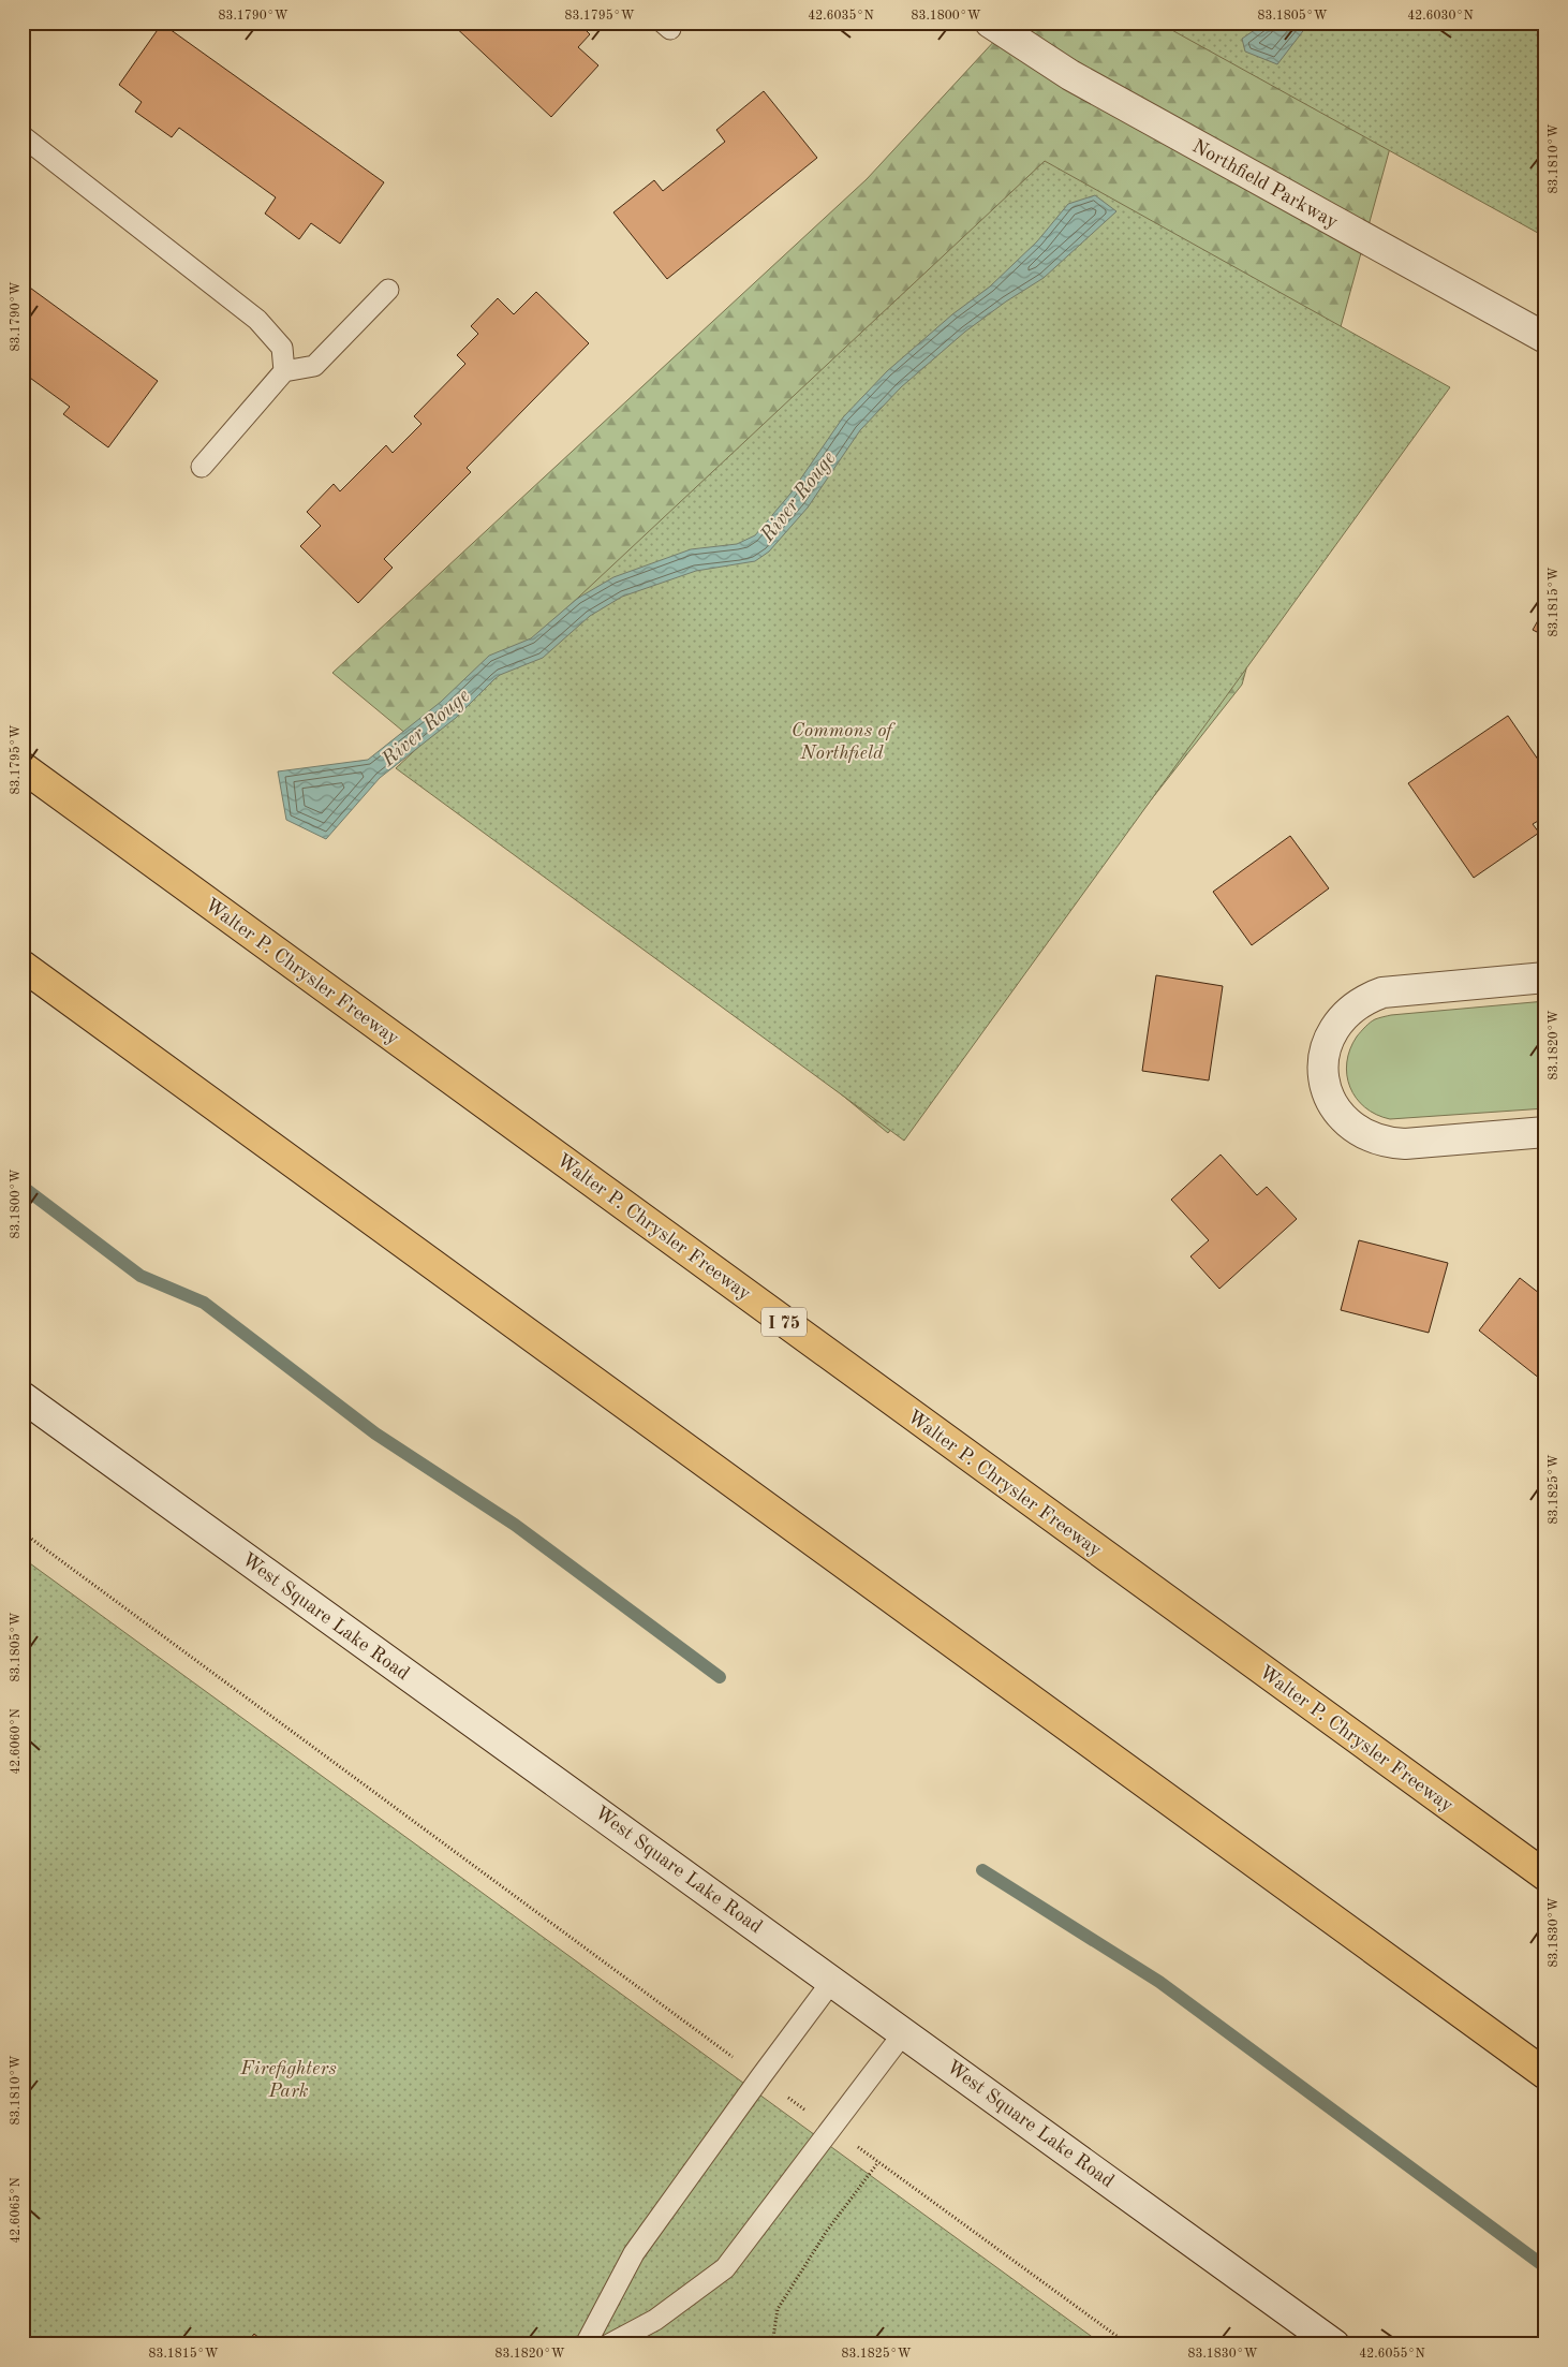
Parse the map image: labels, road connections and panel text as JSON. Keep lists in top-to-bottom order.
{
  "streets": {
    "highway": ["Walter P. Chrysler Freeway", "I 75"],
    "main road": ["Northfield Parkway", "West Square Lake Road"]
  },
  "water": ["River Rouge"],
  "parks": ["Commons of Northfield", "Firefighters Park"],
  "coordinates": [
    "83.1790°W",
    "83.1795°W",
    "42.6035°N",
    "83.1800°W",
    "83.1805°W",
    "42.6030°N",
    "83.1810°W",
    "83.1815°W",
    "83.1820°W",
    "83.1825°W",
    "42.6060°N",
    "83.1830°W",
    "42.6065°N",
    "42.6055°N"
  ]
}
